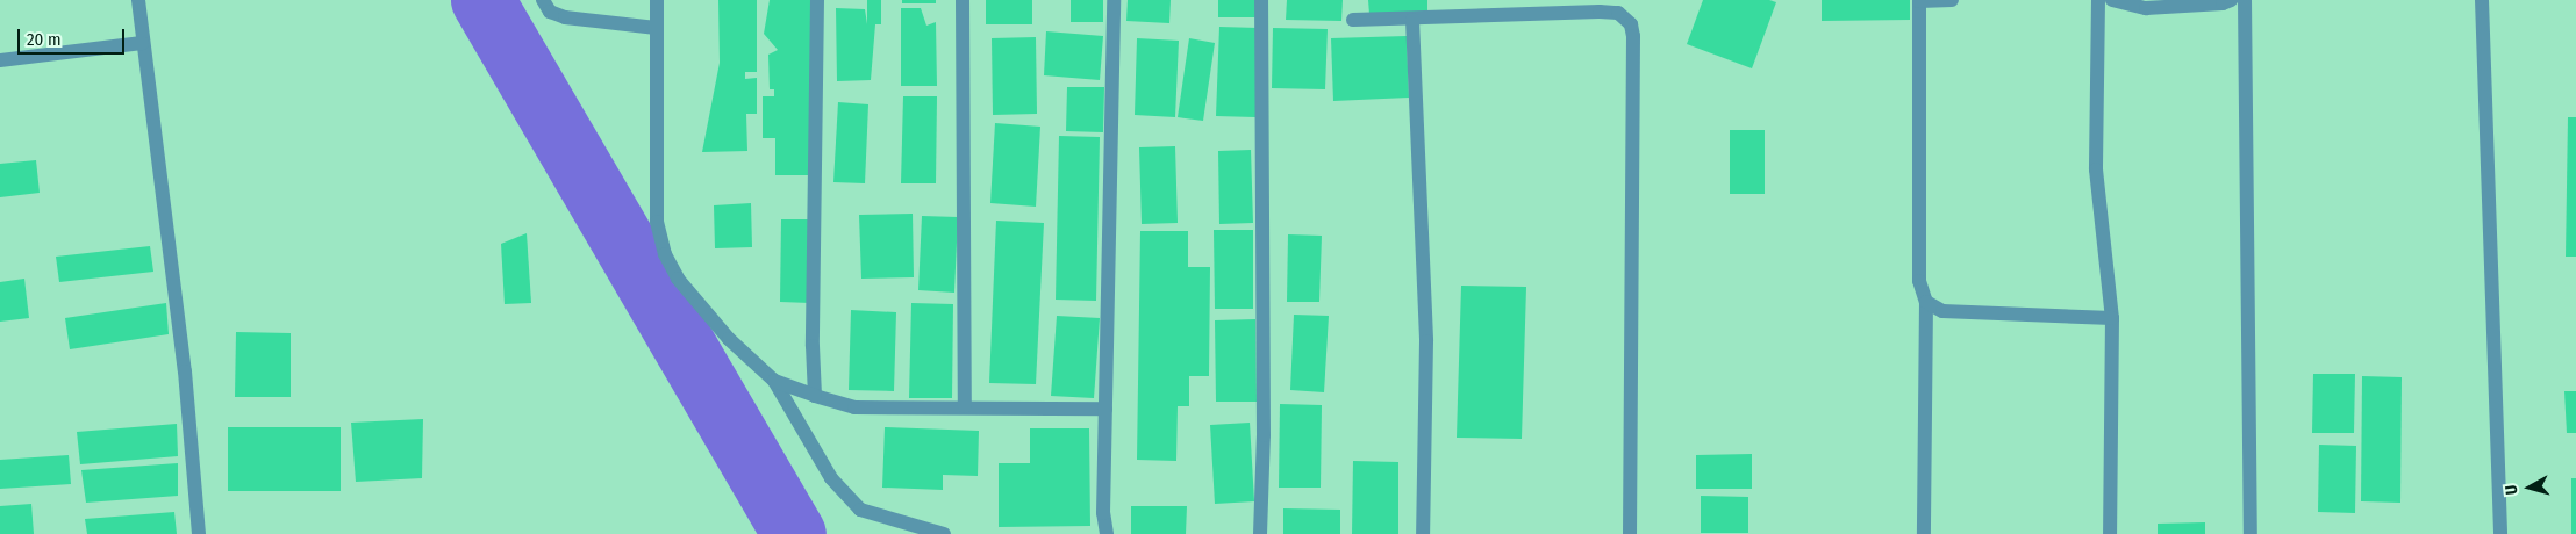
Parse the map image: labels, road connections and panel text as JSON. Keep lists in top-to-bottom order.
{
  "scale_bar": "20 m",
  "north": "left"
}
